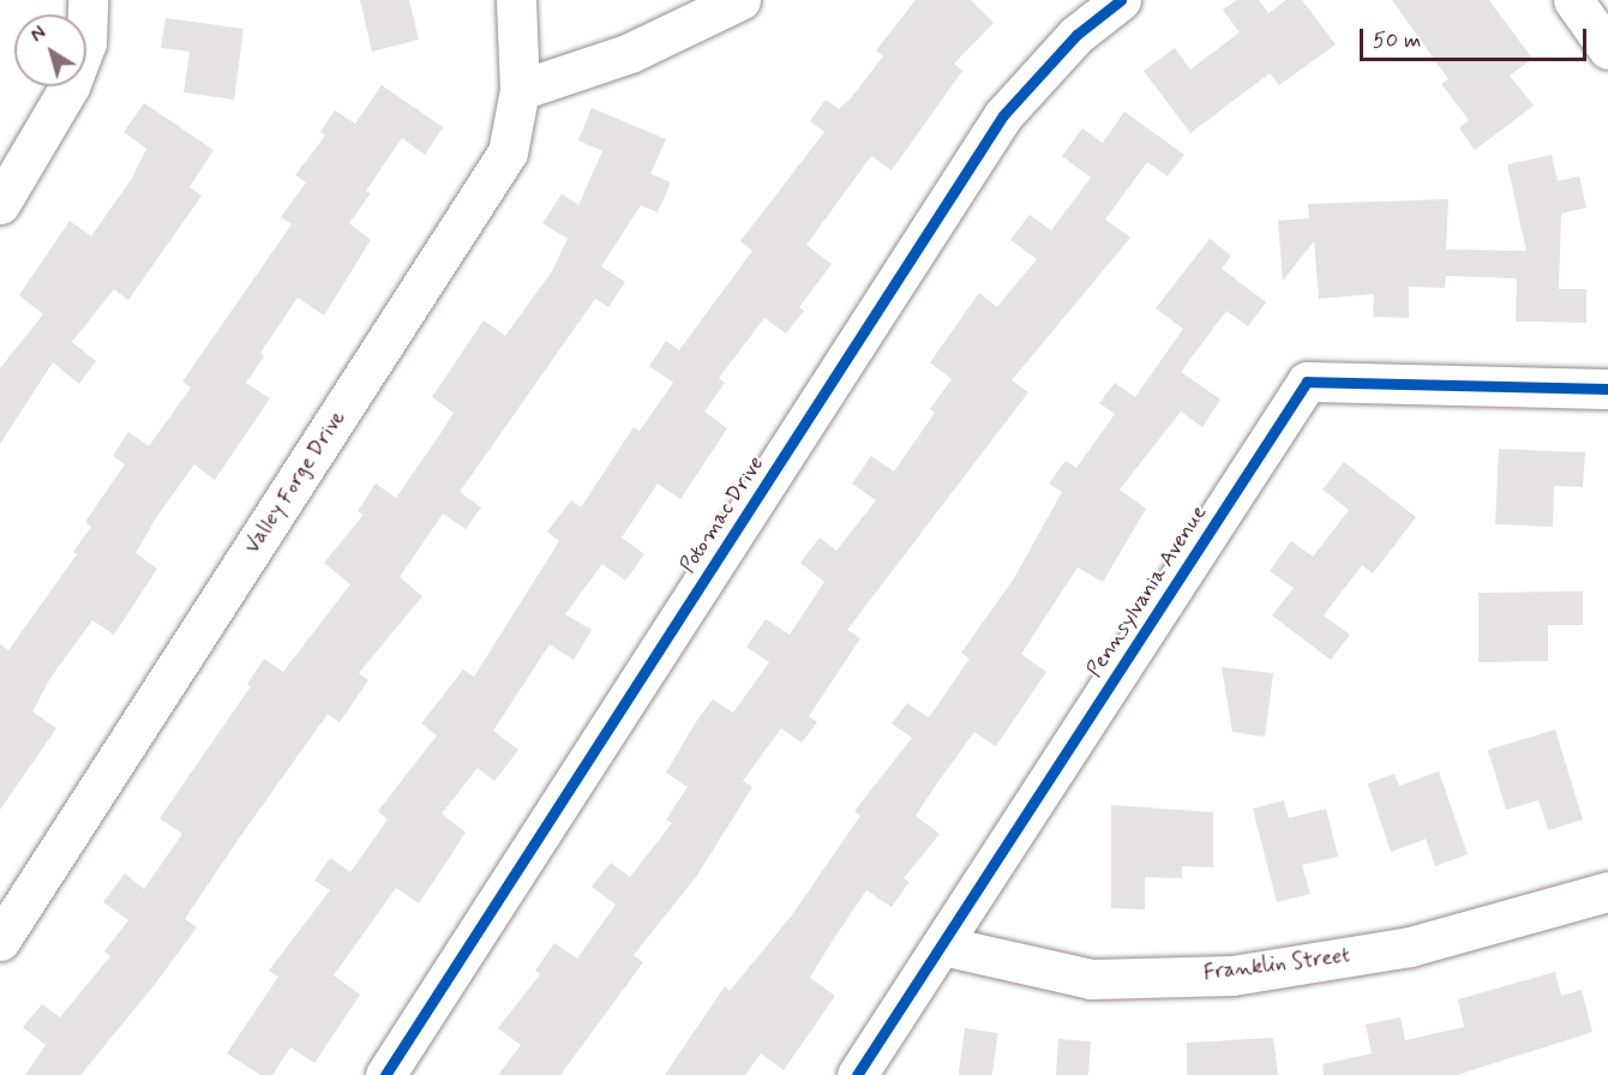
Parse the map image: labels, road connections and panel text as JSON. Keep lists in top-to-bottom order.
{
  "streets": {
    "street": [
      "Valley Forge Drive",
      "Potomac Drive",
      "Pennsylvania Avenue",
      "Franklin Street"
    ]
  },
  "crossings": [
    ["Pennsylvania Avenue", "Franklin Street"]
  ],
  "scale_bar": "50 m",
  "north": "top left"
}
